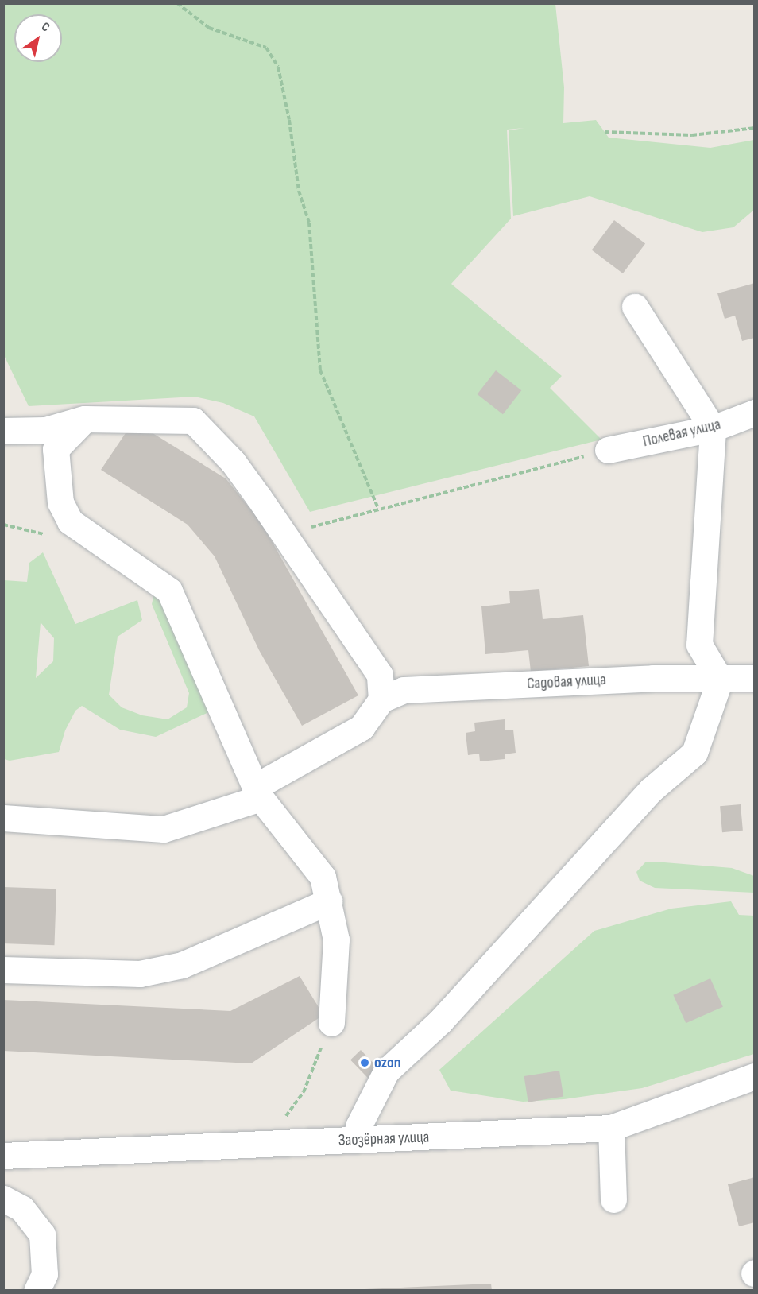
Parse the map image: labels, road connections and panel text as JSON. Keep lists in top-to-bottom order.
{
  "streets": {
    "street": ["Полевая улица", "Садовая улица", "Заозёрная улица"]
  },
  "places": ["ozon"],
  "north": "top right"
}
